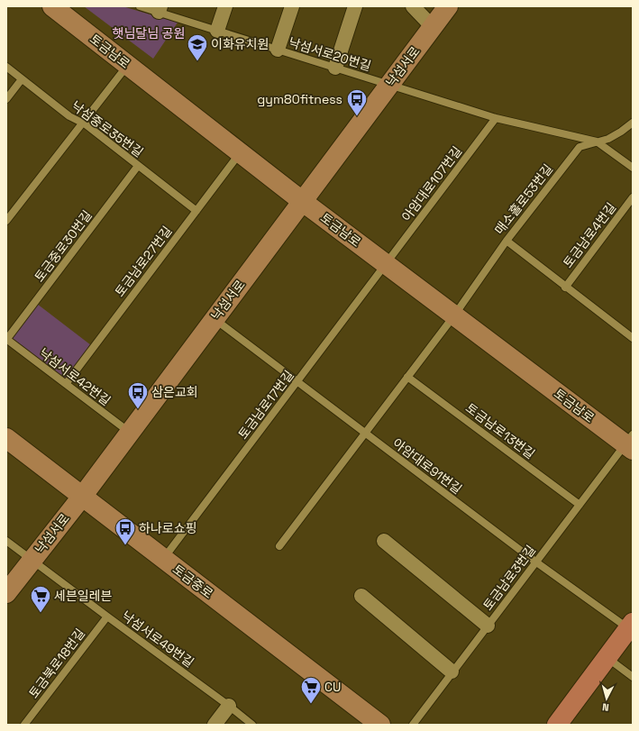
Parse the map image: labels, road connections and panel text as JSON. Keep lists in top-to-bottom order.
{
  "streets": {
    "street": ["토금남로", "낙섬서로", "토금중로"],
    "lane": [
      "낙섬서로20번길",
      "낙섬중로35번길",
      "아암대로107번길",
      "매소홀로53번길",
      "토금남로4번길",
      "토금중로30번길",
      "토금남로27번길",
      "낙섬서로42번길",
      "토금남로17번길",
      "토금남로13번길",
      "아암대로91번길",
      "토금남로3번길",
      "낙섬서로49번길",
      "토금북로18번길"
    ]
  },
  "crossings": [
    ["토금남로", "낙섬서로"],
    ["토금남로", "아암대로107번길"],
    ["토금남로", "매소홀로53번길"],
    ["토금남로", "토금남로27번길"],
    ["토금남로", "토금남로17번길"],
    ["토금남로", "토금남로3번길"],
    ["낙섬서로20번길", "낙섬서로"],
    ["낙섬서로", "낙섬서로42번길"],
    ["낙섬서로", "아암대로91번길"],
    ["낙섬서로", "토금중로"],
    ["낙섬서로", "낙섬서로49번길"],
    ["낙섬중로35번길", "토금중로30번길"],
    ["낙섬중로35번길", "토금남로27번길"],
    ["아암대로107번길", "토금남로17번길"],
    ["매소홀로53번길", "토금남로4번길"],
    ["토금중로30번길", "낙섬서로42번길"],
    ["토금남로27번길", "낙섬서로42번길"],
    ["토금남로17번길", "아암대로91번길"],
    ["토금남로17번길", "토금중로"],
    ["토금남로13번길", "토금남로3번길"],
    ["아암대로91번길", "토금남로3번길"],
    ["낙섬서로49번길", "토금북로18번길"]
  ],
  "parks": ["햇님달님 공원"],
  "places": {
    "school or university": ["이화유치원"],
    "bus stop": ["gym80fitness", "삼은교회", "하나로쇼핑"],
    "supermarket": ["세븐일레븐", "CU"]
  },
  "north": "bottom"
}
